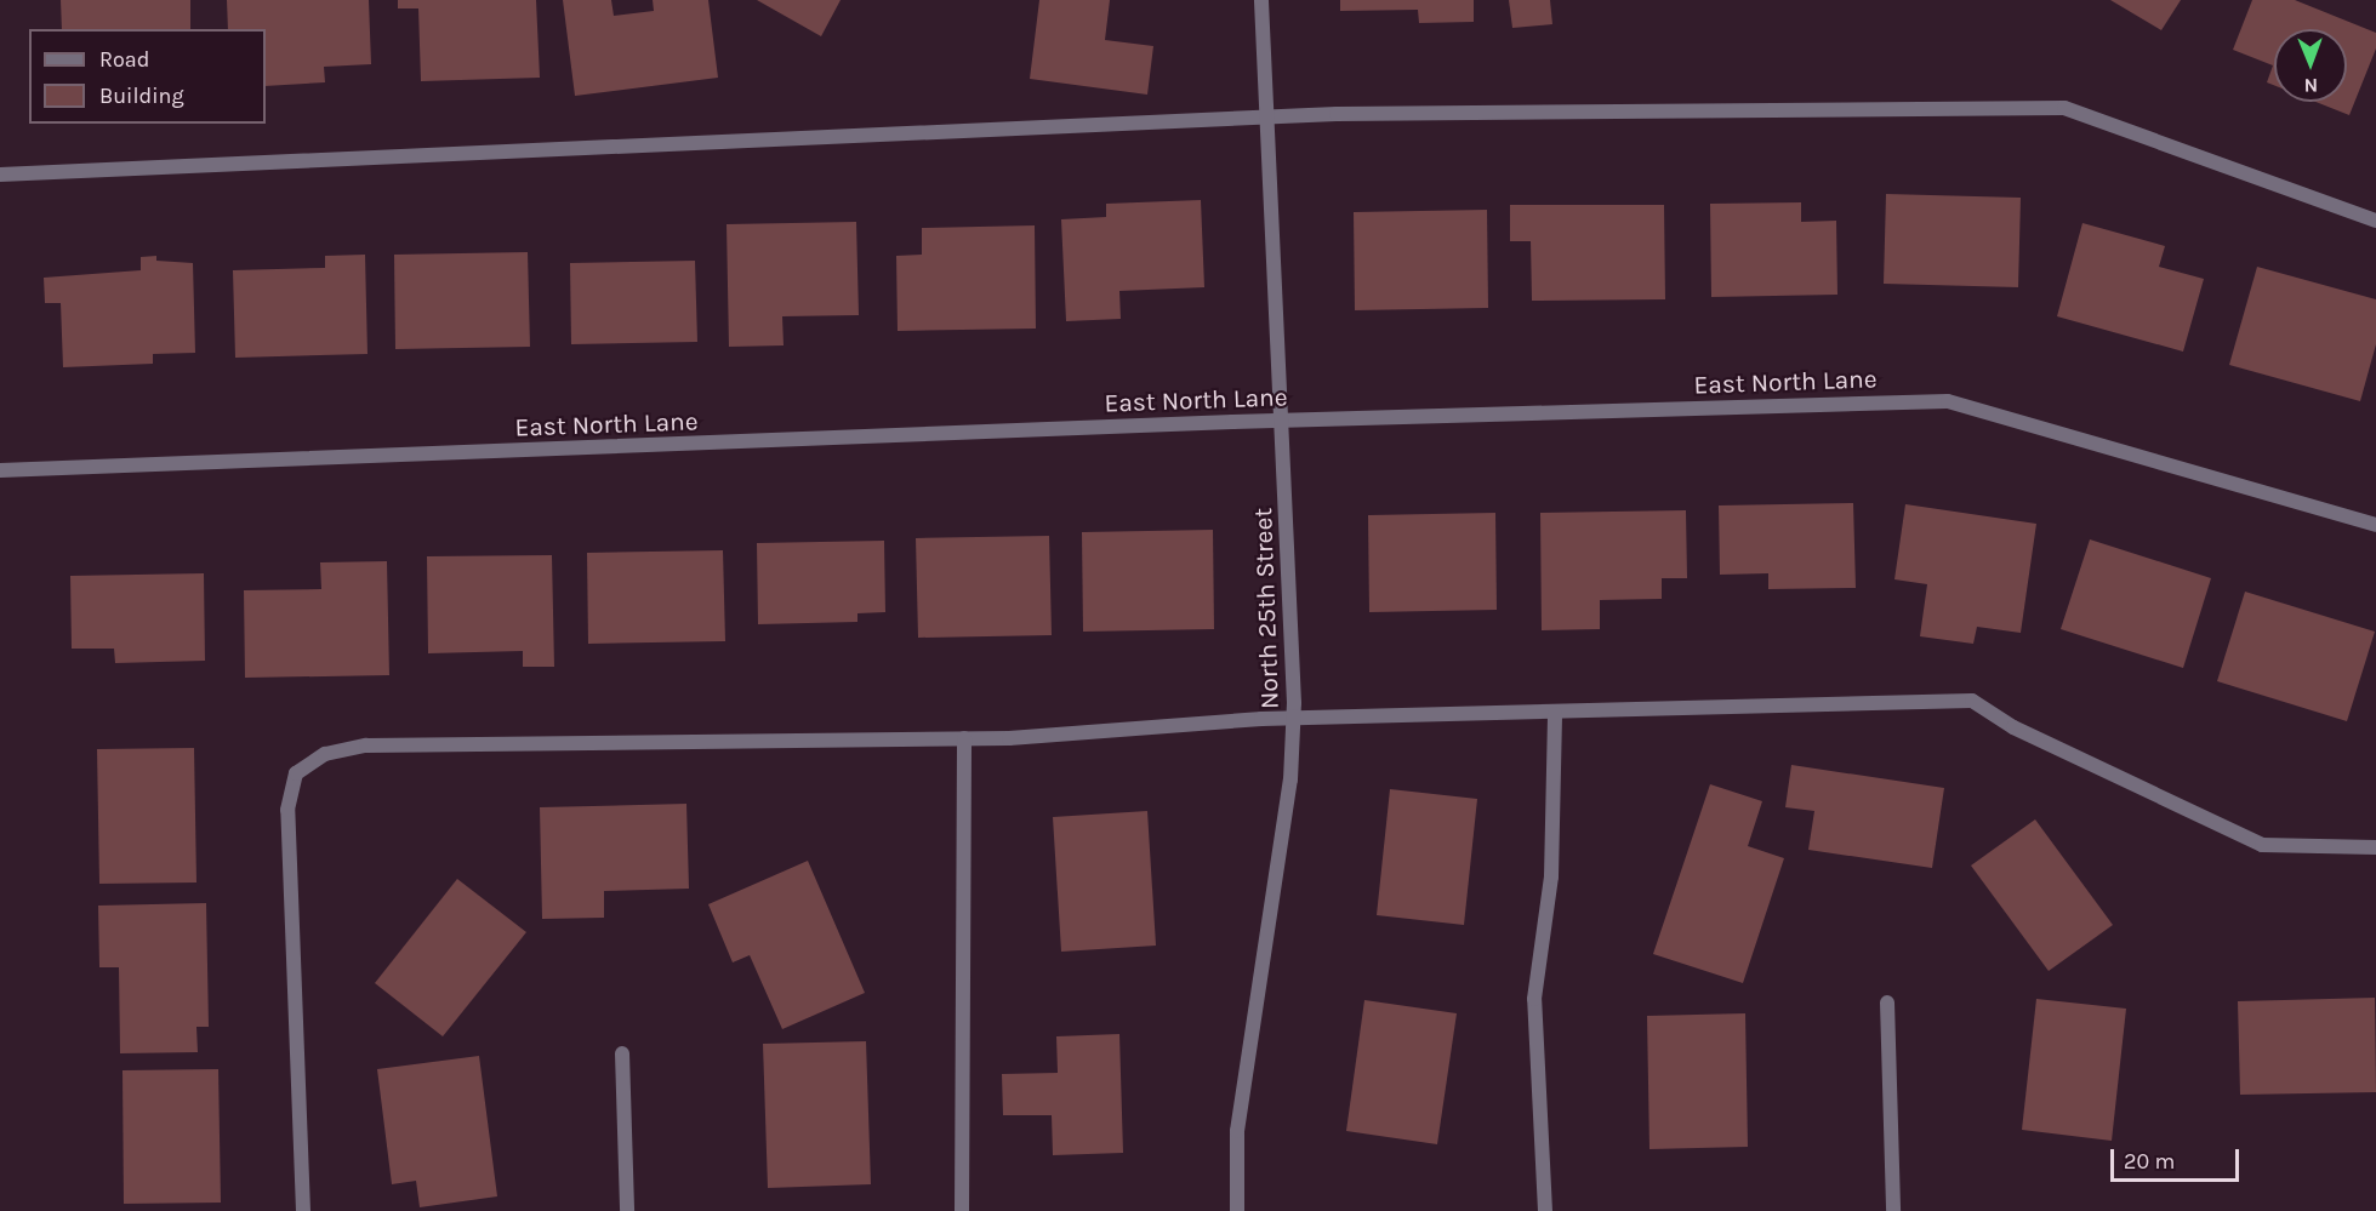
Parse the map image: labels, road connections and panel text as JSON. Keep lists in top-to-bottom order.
{
  "streets": {
    "street": ["East North Lane", "North 25th Street"]
  },
  "crossings": [
    ["East North Lane", "North 25th Street"]
  ],
  "legend": ["Road", "Building"],
  "scale_bar": "20 m",
  "north": "bottom"
}
